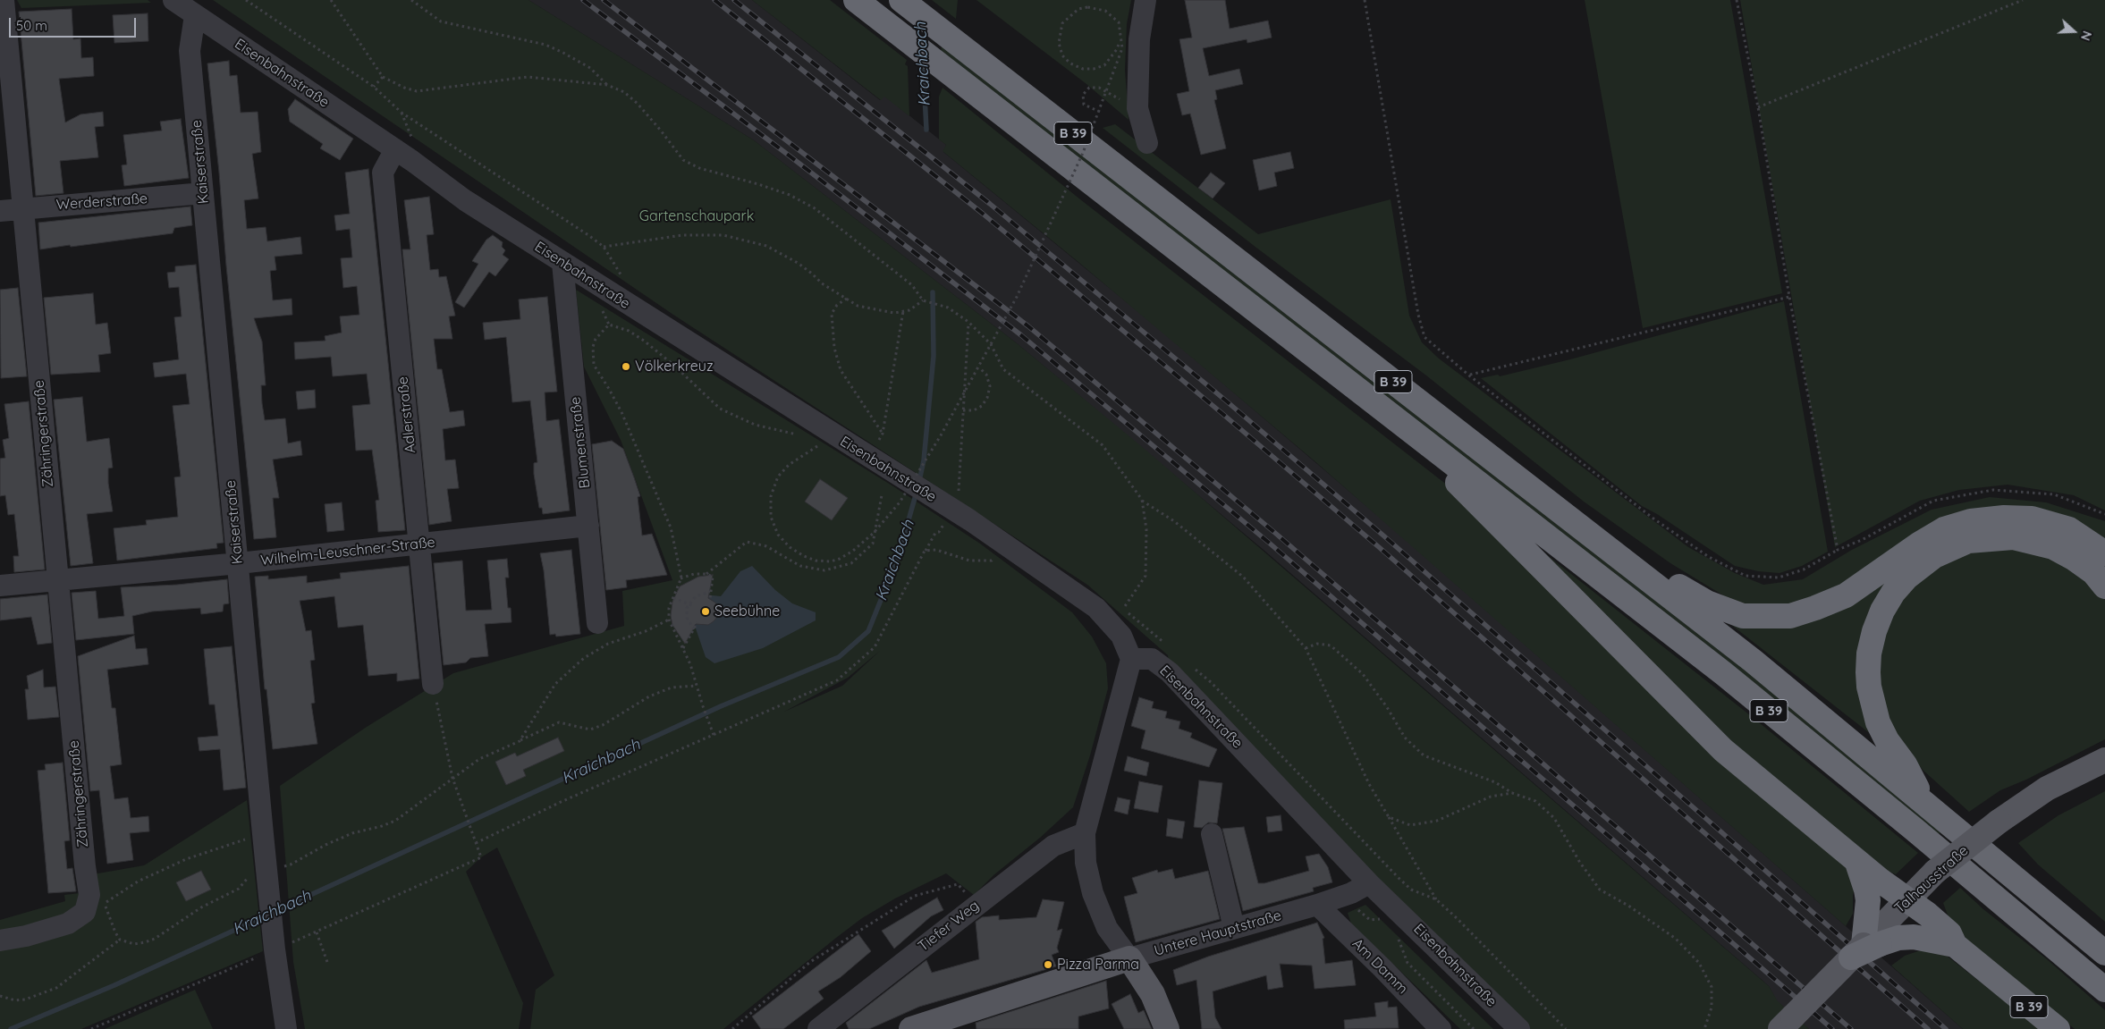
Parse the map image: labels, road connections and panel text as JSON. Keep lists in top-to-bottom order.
{
  "streets": {
    "highway": ["B 39"],
    "main road": ["Talhausstraße", "Untere Hauptstraße"],
    "street": [
      "Eisenbahnstraße",
      "Kaiserstraße",
      "Werderstraße",
      "Adlerstraße",
      "Zähringerstraße",
      "Blumenstraße",
      "Wilhelm-Leuschner-Straße",
      "Tiefer Weg",
      "Am Damm"
    ]
  },
  "crossings": [
    ["Eisenbahnstraße", "Kaiserstraße"],
    ["Eisenbahnstraße", "Adlerstraße"],
    ["Eisenbahnstraße", "Blumenstraße"],
    ["Eisenbahnstraße", "Untere Hauptstraße"],
    ["B 39", "Talhausstraße"],
    ["Kaiserstraße", "Werderstraße"],
    ["Kaiserstraße", "Wilhelm-Leuschner-Straße"],
    ["Werderstraße", "Zähringerstraße"],
    ["Adlerstraße", "Wilhelm-Leuschner-Straße"],
    ["Zähringerstraße", "Wilhelm-Leuschner-Straße"],
    ["Blumenstraße", "Wilhelm-Leuschner-Straße"],
    ["Untere Hauptstraße", "Am Damm"]
  ],
  "water": ["Kraichbach"],
  "parks": ["Gartenschaupark"],
  "places": ["Völkerkreuz", "Seebühne", "Pizza Parma"],
  "scale_bar": "50 m",
  "north": "right"
}
